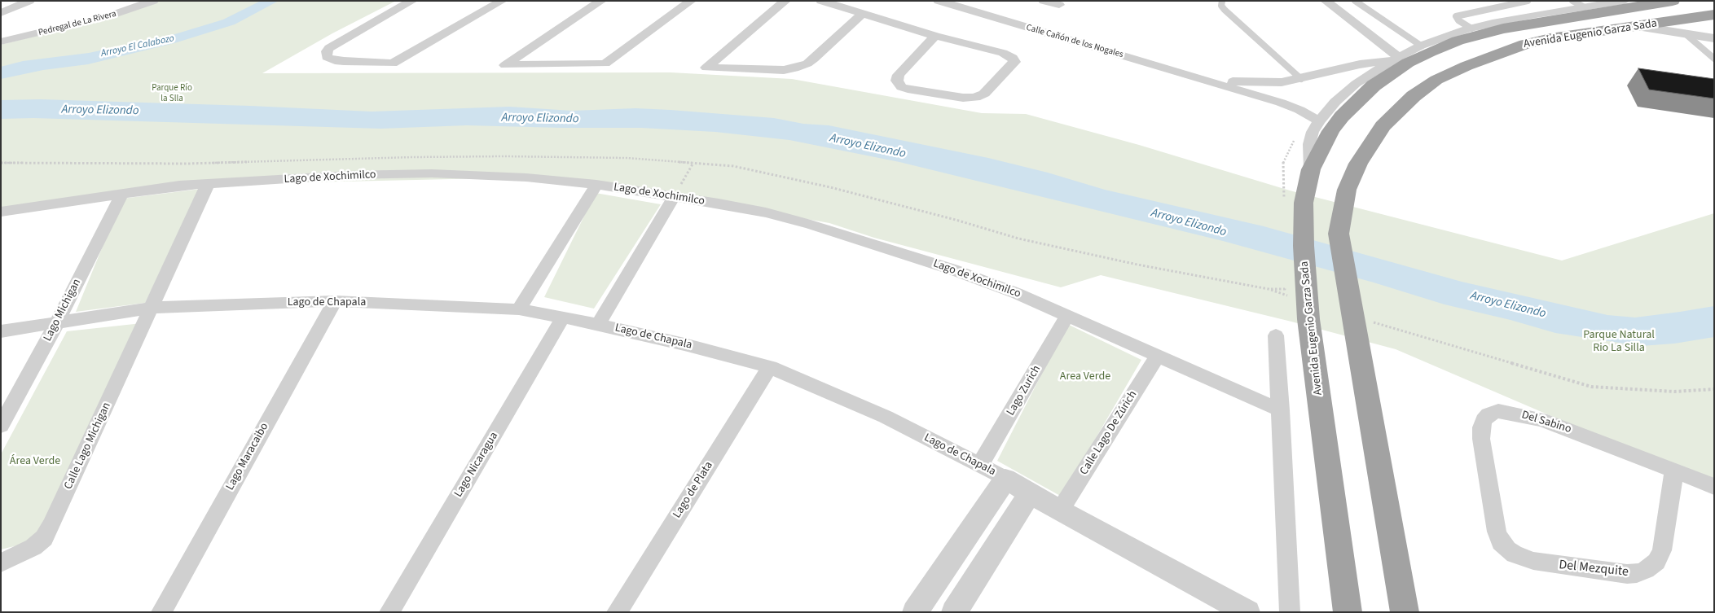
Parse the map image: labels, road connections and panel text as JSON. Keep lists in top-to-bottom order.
{
  "streets": {
    "highway": ["Avenida Eugenio Garza Sada"],
    "street": [
      "Pedregal de La Rivera",
      "Calle Cañón de los Nogales",
      "Lago de Xochimilco",
      "Lago de Chapala",
      "Lago Michigan",
      "Lago Zurich",
      "Del Sabino",
      "Calle Lago De Zúrich",
      "Calle Lago Michigan",
      "Lago Maracaibo",
      "Lago Nicaragua",
      "Lago de Plata",
      "Del Mezquite"
    ]
  },
  "crossings": [
    ["Lago de Xochimilco", "Lago Michigan"],
    ["Lago de Xochimilco", "Lago Zurich"],
    ["Lago de Xochimilco", "Calle Lago De Zúrich"],
    ["Lago de Chapala", "Lago Michigan"],
    ["Lago de Chapala", "Lago Zurich"],
    ["Lago de Chapala", "Calle Lago De Zúrich"],
    ["Lago de Chapala", "Calle Lago Michigan"],
    ["Lago de Chapala", "Lago Maracaibo"],
    ["Lago de Chapala", "Lago Nicaragua"],
    ["Lago de Chapala", "Lago de Plata"],
    ["Del Sabino", "Del Mezquite"]
  ],
  "water": ["Arroyo El Calabozo", "Arroyo Elizondo"],
  "parks": [
    "Parque Río la Slla",
    "Parque Natural Rio La Silla",
    "Area Verde",
    "Área Verde"
  ]
}
